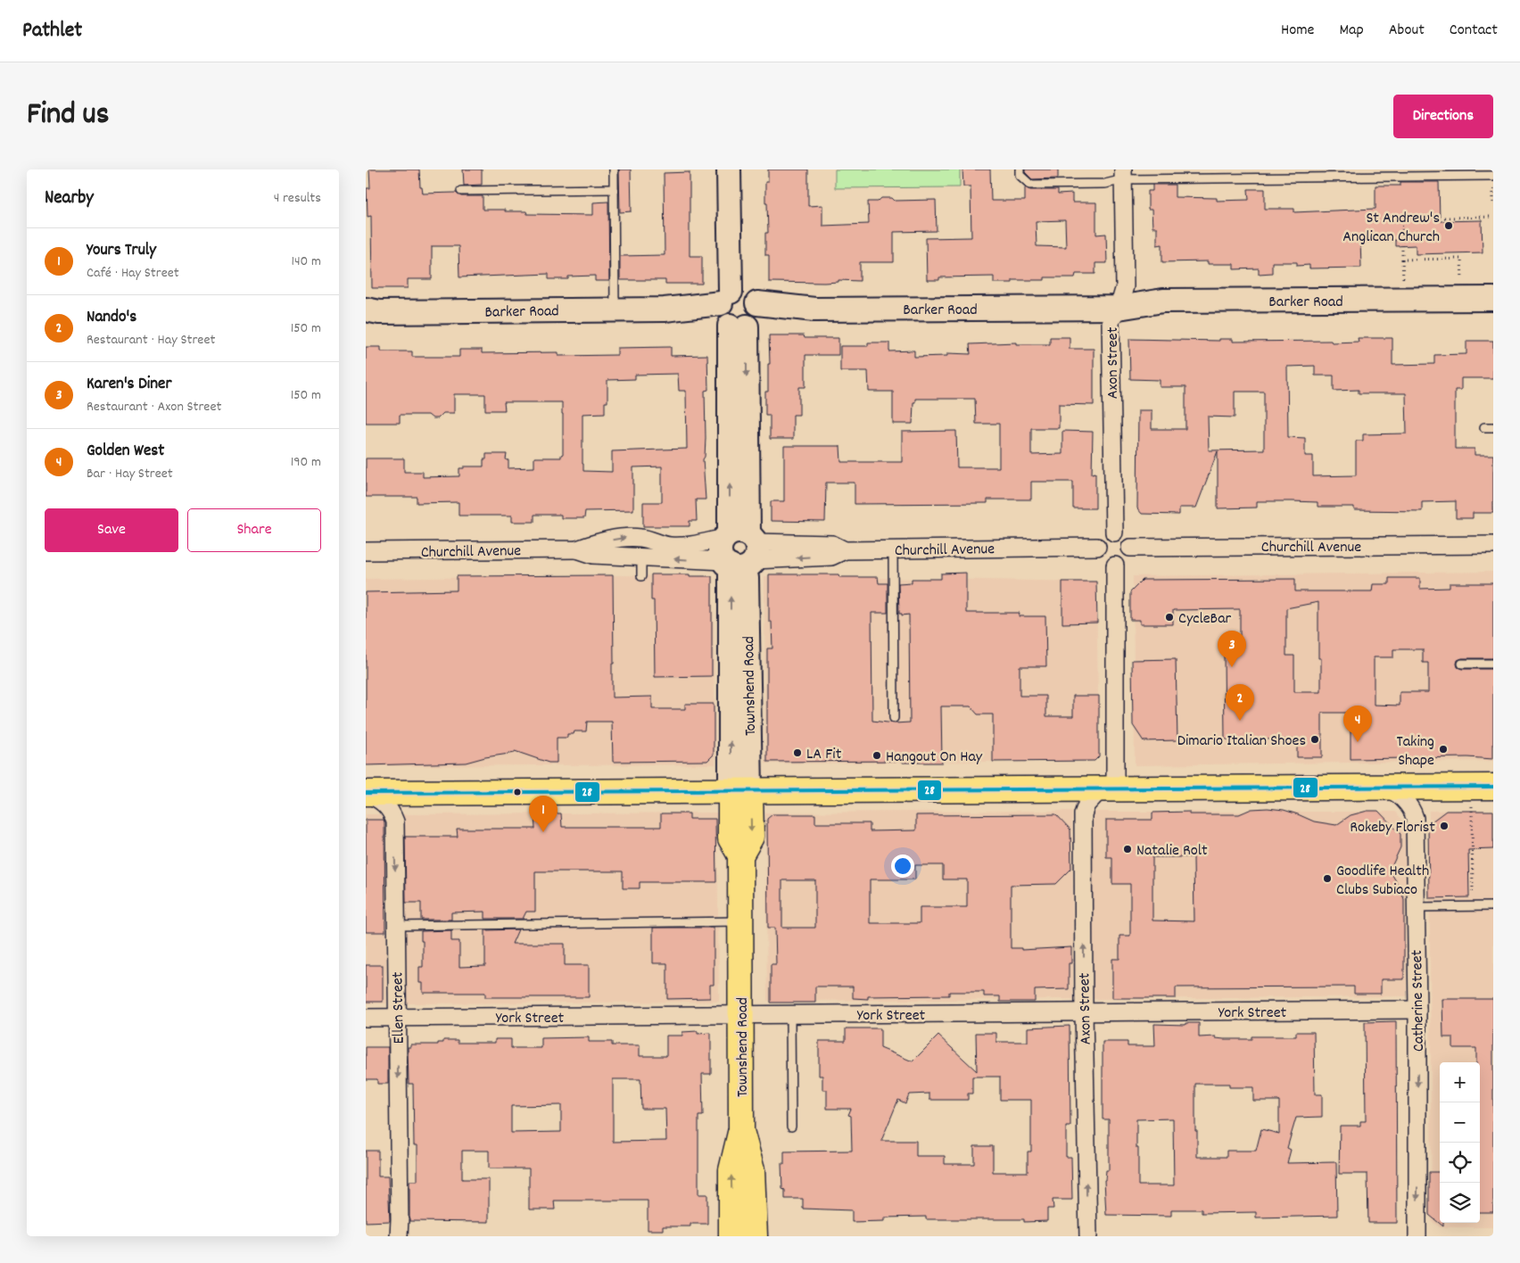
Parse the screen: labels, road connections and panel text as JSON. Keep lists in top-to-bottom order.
{
  "streets": {
    "main road": ["Townshend Road"],
    "street": [
      "Barker Road",
      "Axon Street",
      "Churchill Avenue",
      "Catherine Street",
      "Ellen Street",
      "York Street"
    ]
  },
  "crossings": [
    ["Barker Road", "Axon Street"],
    ["Barker Road", "Townshend Road"],
    ["Axon Street", "Churchill Avenue"],
    ["Axon Street", "York Street"],
    ["Churchill Avenue", "Townshend Road"],
    ["Townshend Road", "York Street"],
    ["Catherine Street", "York Street"],
    ["Ellen Street", "York Street"]
  ],
  "one_way": ["Axon Street", "Catherine Street", "Ellen Street"],
  "places": [
    "St Andrew's Anglican Church",
    "CycleBar",
    "Dimario Italian Shoes",
    "Taking Shape",
    "LA Fit",
    "Hangout On Hay",
    "Rokeby Florist",
    "Natalie Rolt",
    "Goodlife Health Clubs Subiaco"
  ],
  "lines": ["transit line 28"],
  "page": {
    "header": "Pathlet",
    "nav": [
      "Home",
      "Map",
      "About",
      "Contact"
    ],
    "title": "Find us",
    "buttons": [
      "Directions",
      ["Save", "Share"]
    ],
    "heading": ["Nearby", "4 results"],
    "list": [
      {
        "mark": "1",
        "name": "Yours Truly",
        "note": "Café · Hay Street",
        "value": "140 m"
      },
      {
        "mark": "2",
        "name": "Nando's",
        "note": "Restaurant · Hay Street",
        "value": "150 m"
      },
      {
        "mark": "3",
        "name": "Karen's Diner",
        "note": "Restaurant · Axon Street",
        "value": "150 m"
      },
      {
        "mark": "4",
        "name": "Golden West",
        "note": "Bar · Hay Street",
        "value": "190 m"
      }
    ],
    "pins": [
      "3",
      "2",
      "4",
      "1"
    ],
    "map_buttons": ["+", "−"]
  }
}
